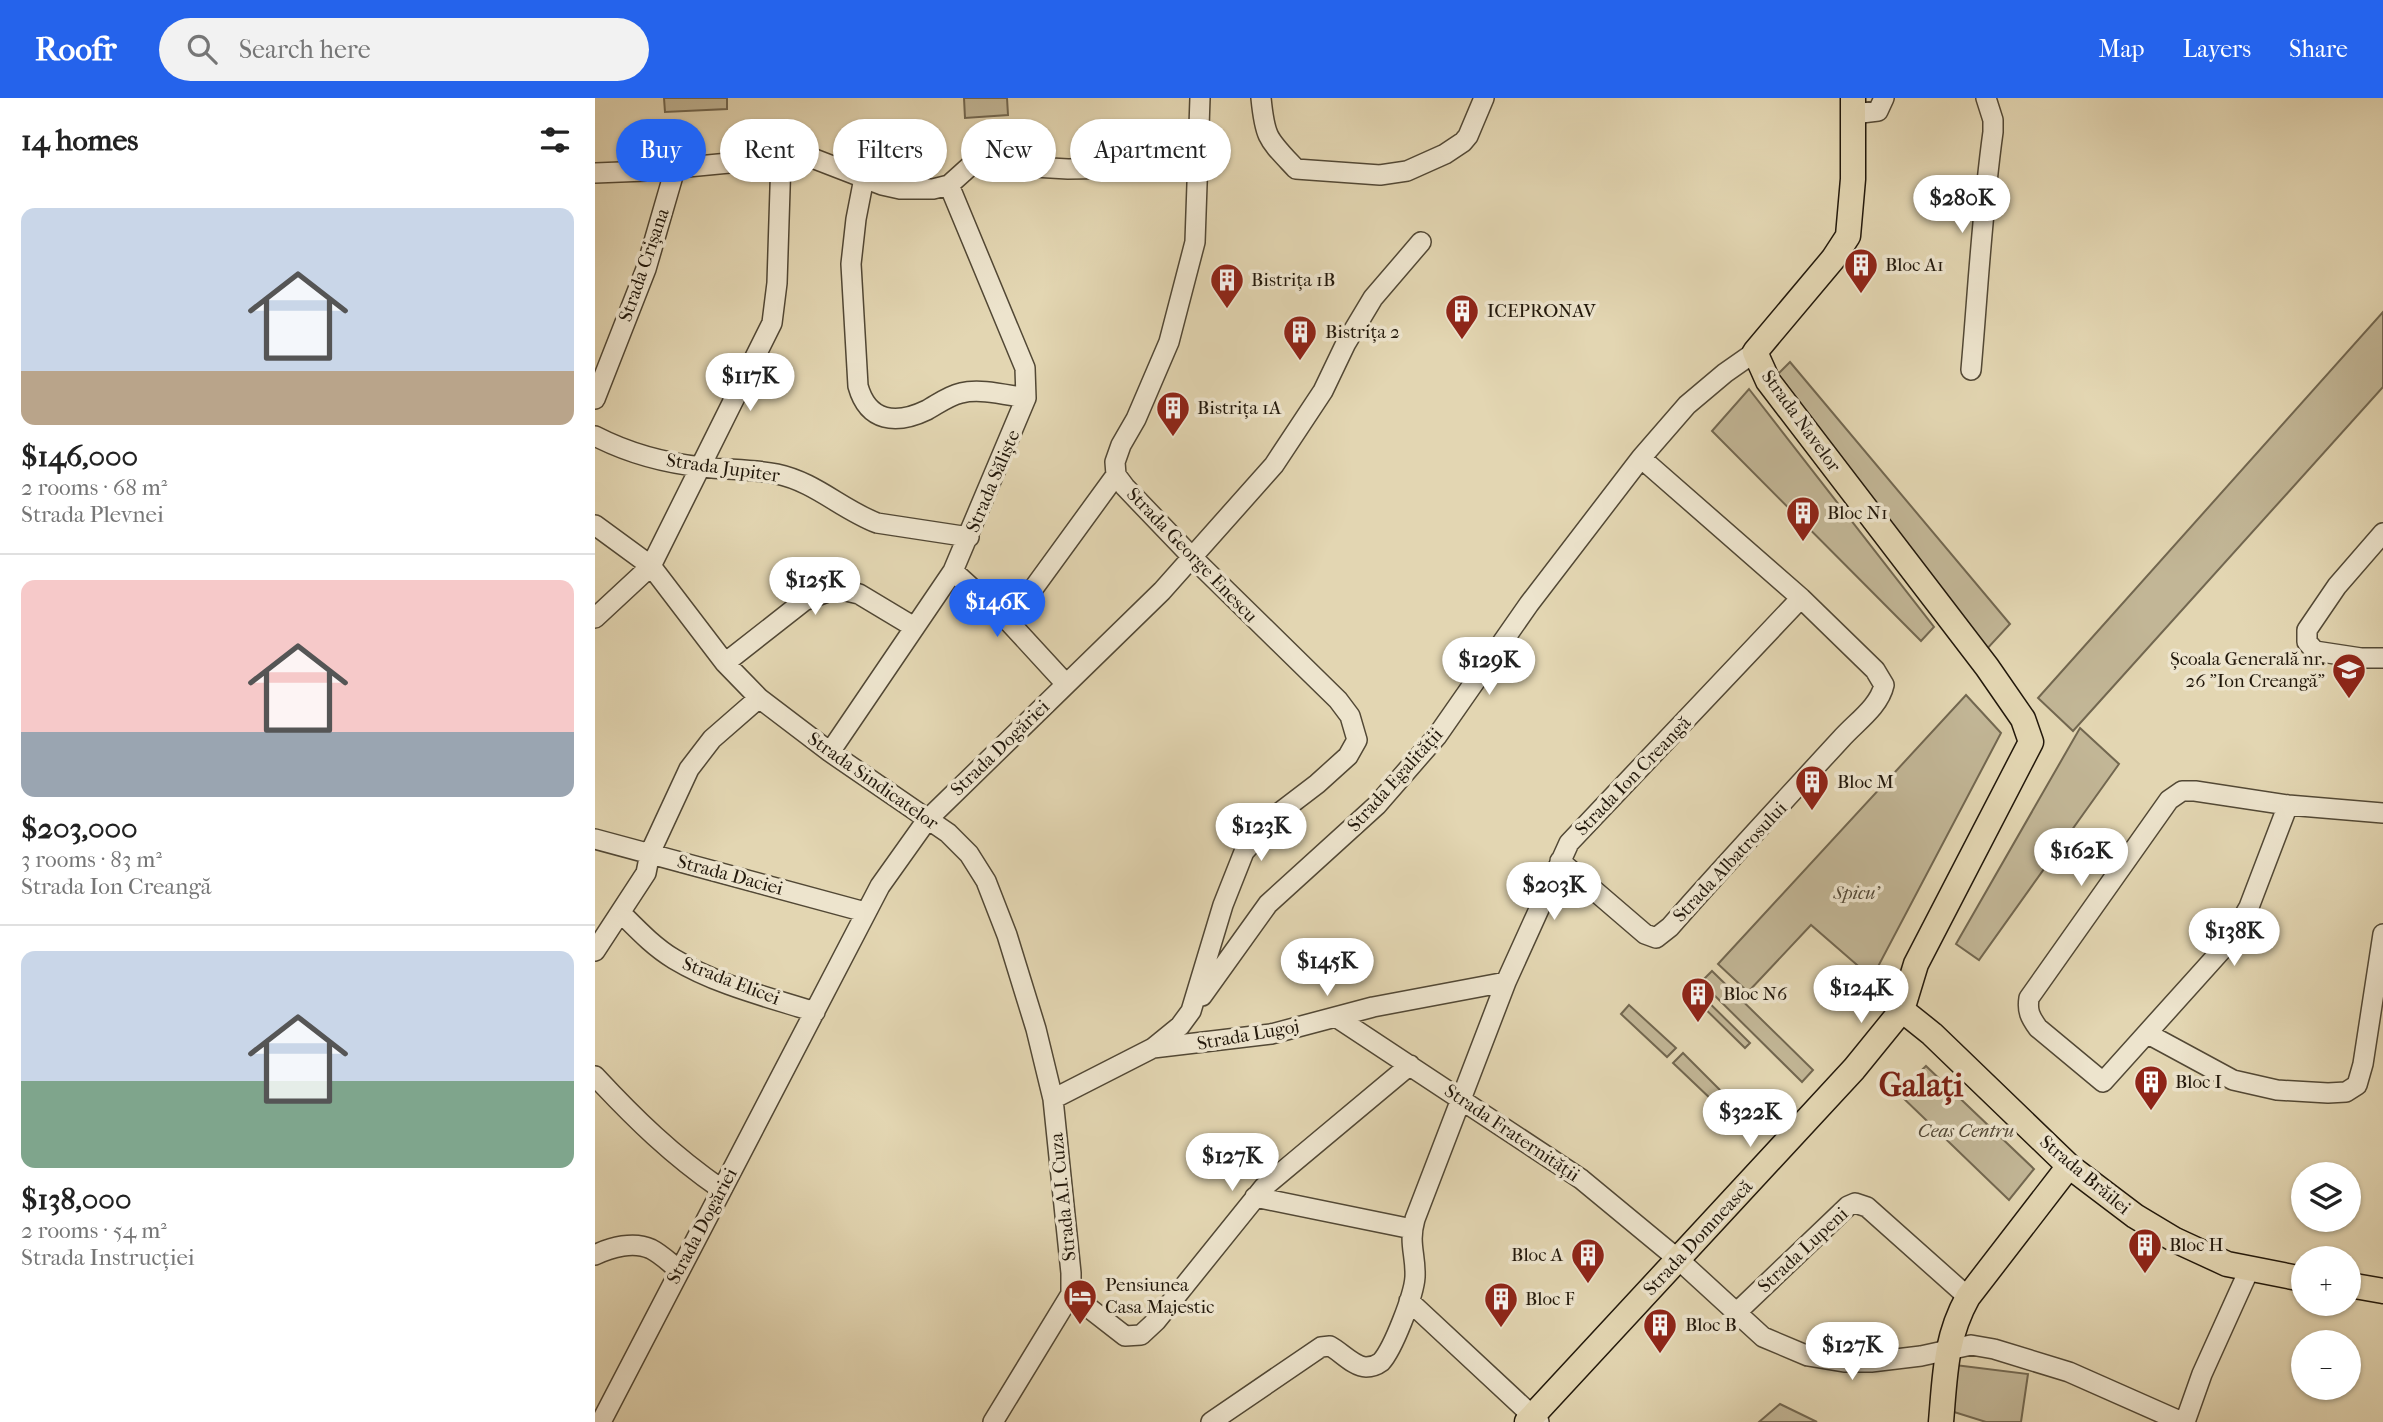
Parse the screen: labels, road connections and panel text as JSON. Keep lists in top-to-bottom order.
{
  "streets": {
    "main road": ["Strada Navelor", "Strada Brăilei", "Strada Domnească"],
    "street": [
      "Strada Crișana",
      "Strada Jupiter",
      "Strada Săliște",
      "Strada George Enescu",
      "Strada Dogăriei",
      "Strada Ion Creangă",
      "Strada Egalității",
      "Strada Sindicatelor",
      "Strada Albatrosului",
      "Strada Daciei",
      "Strada Elicei",
      "Strada Lugoj",
      "Strada Fraternității",
      "Strada A.I. Cuza",
      "Strada Lupeni"
    ]
  },
  "crossings": [
    ["Strada Navelor", "Strada Egalității"],
    ["Strada Navelor", "Strada Domnească"],
    ["Strada Jupiter", "Strada Săliște"],
    ["Strada Săliște", "Strada Sindicatelor"],
    ["Strada George Enescu", "Strada Dogăriei"],
    ["Strada George Enescu", "Strada Egalității"],
    ["Strada Dogăriei", "Strada Sindicatelor"],
    ["Strada Dogăriei", "Strada Daciei"],
    ["Strada Dogăriei", "Strada Elicei"],
    ["Strada Ion Creangă", "Strada Albatrosului"],
    ["Strada Ion Creangă", "Strada Lugoj"],
    ["Strada Ion Creangă", "Strada Fraternității"],
    ["Strada Egalității", "Strada Lugoj"],
    ["Strada Sindicatelor", "Strada A.I. Cuza"],
    ["Strada Lugoj", "Strada Fraternității"],
    ["Strada Fraternității", "Strada Domnească"],
    ["Strada Fraternității", "Strada Lupeni"],
    ["Strada Brăilei", "Strada Domnească"]
  ],
  "districts": ["Galați"],
  "parks": ["Spicu'", "Ceas Centru"],
  "places": {
    "building": [
      "Bloc A1",
      "Bistrița 1B",
      "ICEPRONAV",
      "Bistrița 2",
      "Bistrița 1A",
      "Bloc N1",
      "Bloc M",
      "Bloc N6",
      "Bloc I",
      "Bloc H",
      "Bloc A",
      "Bloc F",
      "Bloc B"
    ],
    "school or university": ["Școala Generală nr. 26 \"Ion Creangă\""],
    "hotel": ["Pensiunea Casa Majestic"]
  },
  "page": {
    "header": "Roofr",
    "search": "Search here",
    "nav": ["Map", "Layers", "Share"],
    "heading": "14 homes",
    "chip": [
      "Buy",
      "Rent",
      "Filters",
      "New",
      "Apartment"
    ],
    "price": [
      "$280K",
      "$117K",
      "$125K",
      "$146K",
      "$129K",
      "$123K",
      "$162K",
      "$203K",
      "$138K",
      "$145K",
      "$124K",
      "$322K",
      "$127K",
      "$127K"
    ],
    "list": [
      {
        "name": "$146,000",
        "note": "2 rooms · 68 m² · Strada Plevnei"
      },
      {
        "name": "$203,000",
        "note": "3 rooms · 83 m² · Strada Ion Creangă"
      },
      {
        "name": "$138,000",
        "note": "2 rooms · 54 m² · Strada Instrucției"
      }
    ],
    "map_buttons": ["+", "−"]
  }
}
